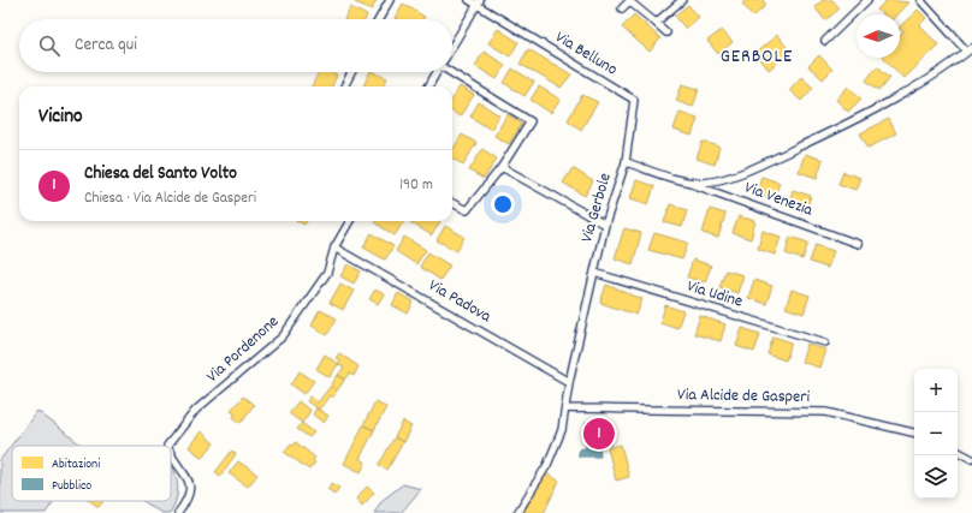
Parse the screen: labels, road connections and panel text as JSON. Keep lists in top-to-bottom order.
{
  "streets": {
    "street": [
      "Via Belluno",
      "Via Venezia",
      "Via Gerbole",
      "Via Udine",
      "Via Padova",
      "Via Pordenone",
      "Via Alcide de Gasperi"
    ]
  },
  "crossings": [
    ["Via Belluno", "Via Gerbole"],
    ["Via Venezia", "Via Gerbole"],
    ["Via Gerbole", "Via Udine"],
    ["Via Gerbole", "Via Padova"],
    ["Via Gerbole", "Via Alcide de Gasperi"],
    ["Via Padova", "Via Pordenone"]
  ],
  "districts": ["GERBOLE"],
  "legend": ["Abitazioni", "Pubblico"],
  "north": "left",
  "page": {
    "search": "Cerca qui",
    "heading": "Vicino",
    "list": [
      {
        "mark": "1",
        "name": "Chiesa del Santo Volto",
        "note": "Chiesa · Via Alcide de Gasperi",
        "value": "190 m"
      }
    ],
    "map_buttons": ["+", "−"],
    "pins": "1"
  }
}
